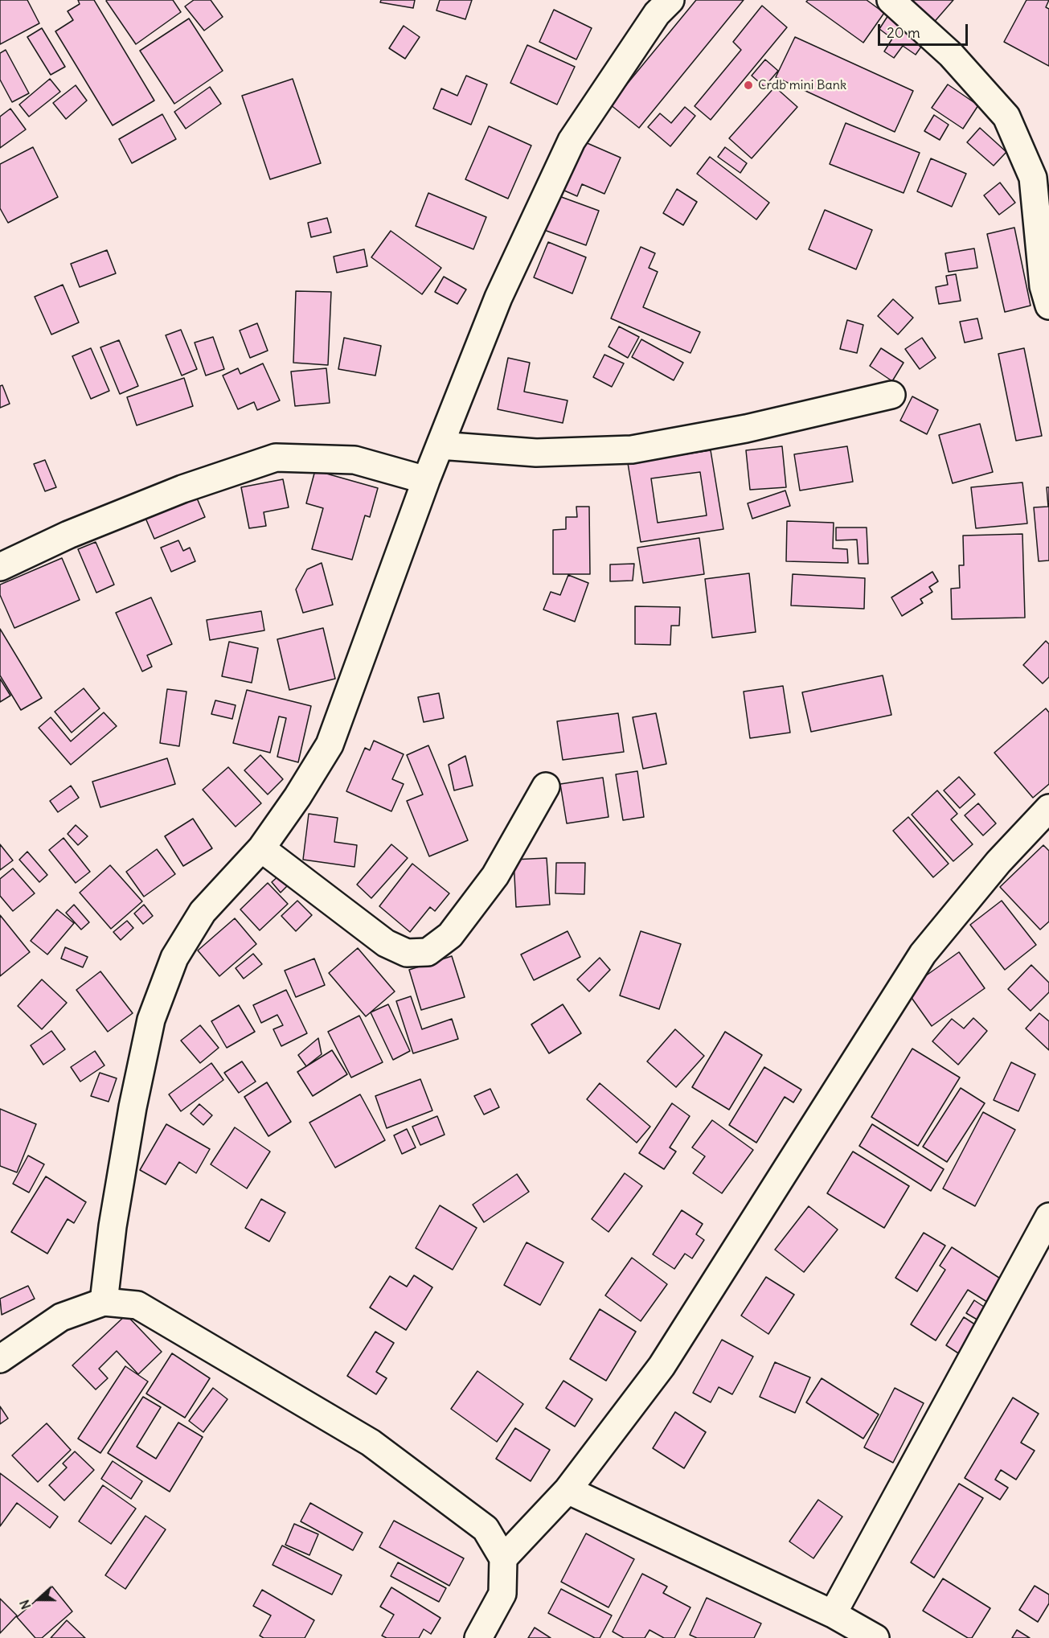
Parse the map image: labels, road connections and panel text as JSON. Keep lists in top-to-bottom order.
{
  "places": ["Crdb mini Bank"],
  "scale_bar": "20 m",
  "north": "left"
}
